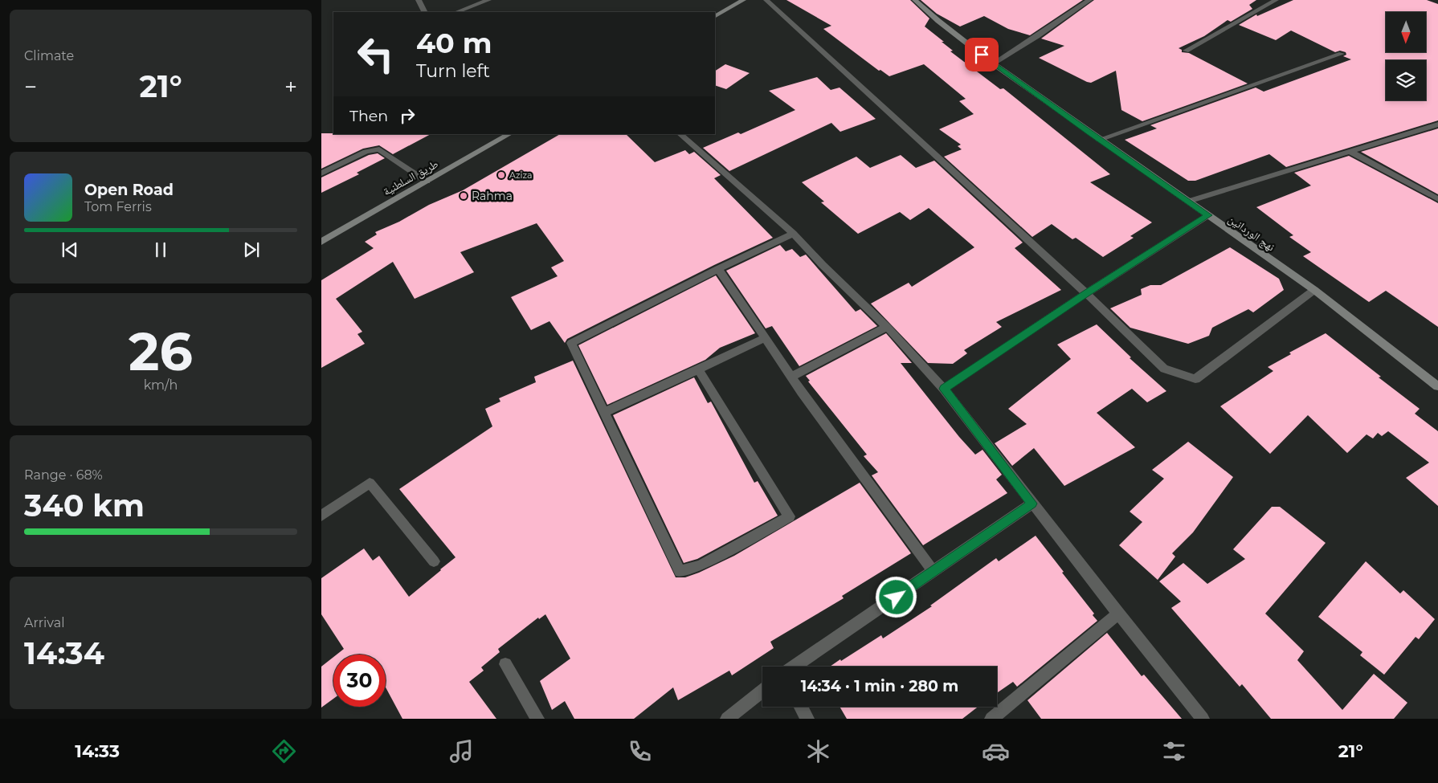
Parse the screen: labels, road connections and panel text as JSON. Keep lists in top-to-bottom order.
{
  "streets": {
    "street": ["طريق السلطنية", "نهج الوردانين"]
  },
  "places": ["Aziza", "Rahma"],
  "north": "bottom",
  "page": {
    "tile": [
      "Climate",
      ["26", "km/h"],
      ["Range · 68%", "340 km"],
      ["Arrival", "14:34"]
    ],
    "turn": ["40 m", "Turn left"],
    "heat": ["−", "21°", "+"],
    "then": "Then",
    "song": ["Open Road", "Tom Ferris"],
    "limit": "30",
    "trip": "14:34 · 1 min · 280 m",
    "tabs": ["14:33", "21°"]
  }
}
